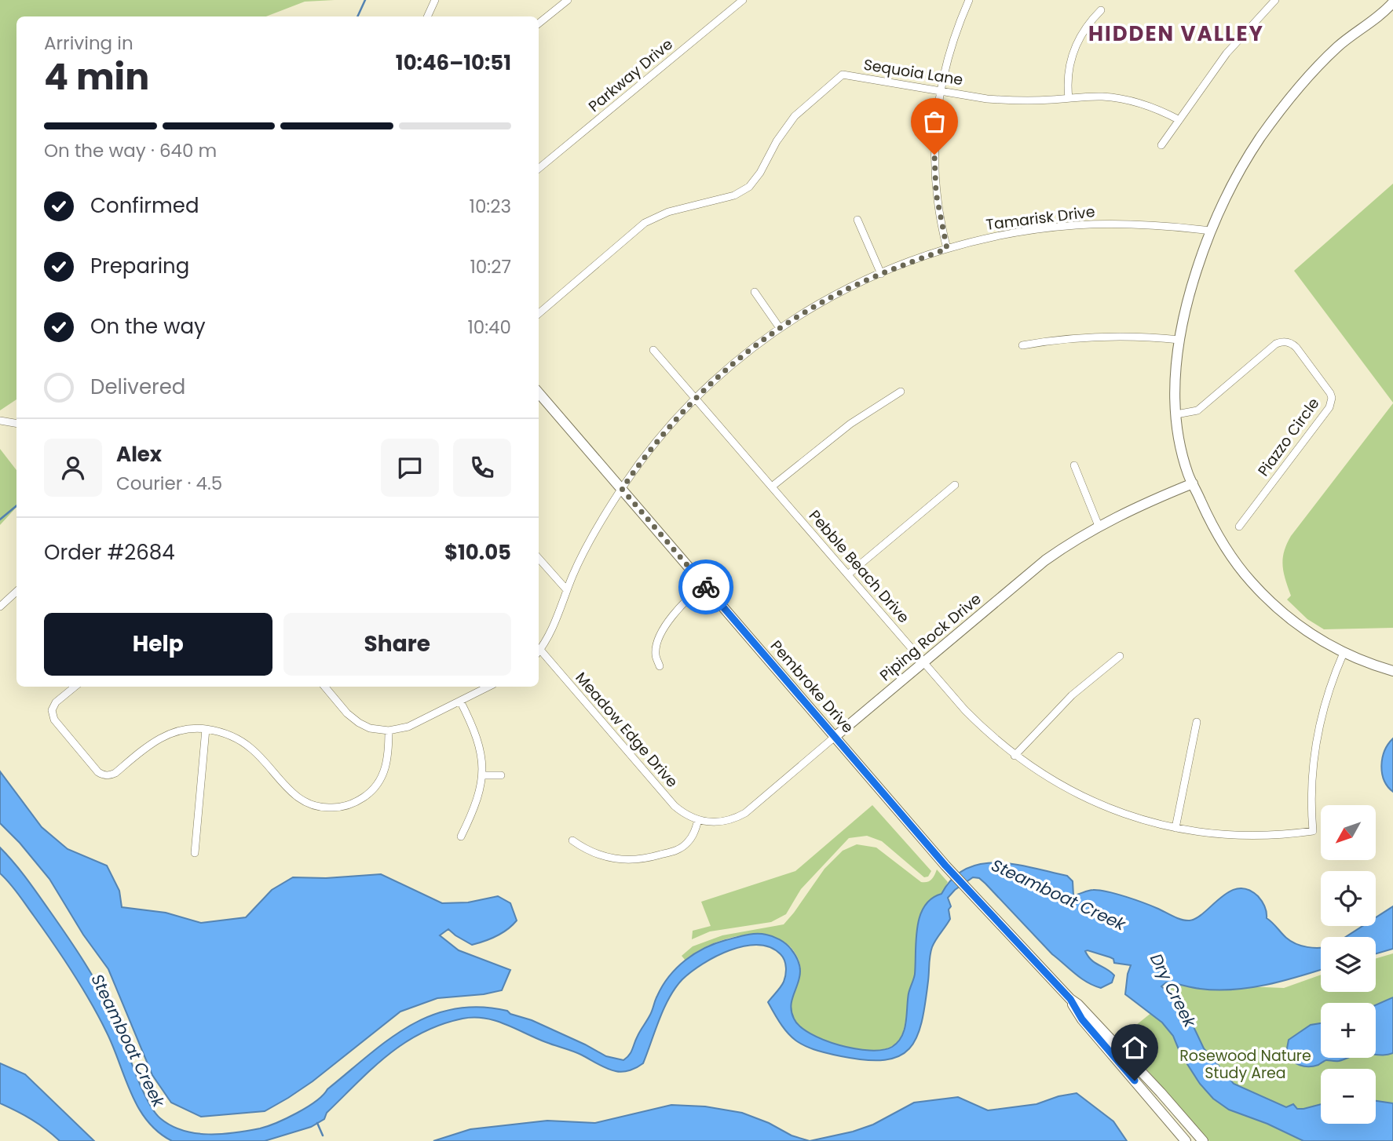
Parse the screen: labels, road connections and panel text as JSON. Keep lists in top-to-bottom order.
{
  "streets": {
    "street": [
      "Sequoia Lane",
      "Parkway Drive",
      "Tamarisk Drive",
      "Piazzo Circle",
      "Pebble Beach Drive",
      "Piping Rock Drive",
      "Pembroke Drive",
      "Meadow Edge Drive"
    ]
  },
  "crossings": [
    ["Tamarisk Drive", "Pebble Beach Drive"],
    ["Tamarisk Drive", "Pembroke Drive"],
    ["Pebble Beach Drive", "Piping Rock Drive"],
    ["Piping Rock Drive", "Pembroke Drive"],
    ["Piping Rock Drive", "Meadow Edge Drive"]
  ],
  "districts": ["HIDDEN VALLEY"],
  "water": ["Steamboat Creek", "Dry Creek"],
  "parks": ["Rosewood Nature Study Area"],
  "north": "bottom left",
  "page": {
    "heading": ["4 min", "Arriving in", "10:46–10:51"],
    "panel": [
      "Alex",
      "Courier · 4.5",
      "Order #2684",
      "$10.05"
    ],
    "bar": "On the way · 640 m",
    "list": [
      ["Confirmed", "10:23"],
      ["Preparing", "10:27"],
      ["On the way", "10:40"],
      "Delivered"
    ],
    "buttons": ["Help", "Share"],
    "map_buttons": ["+", "−"]
  }
}
